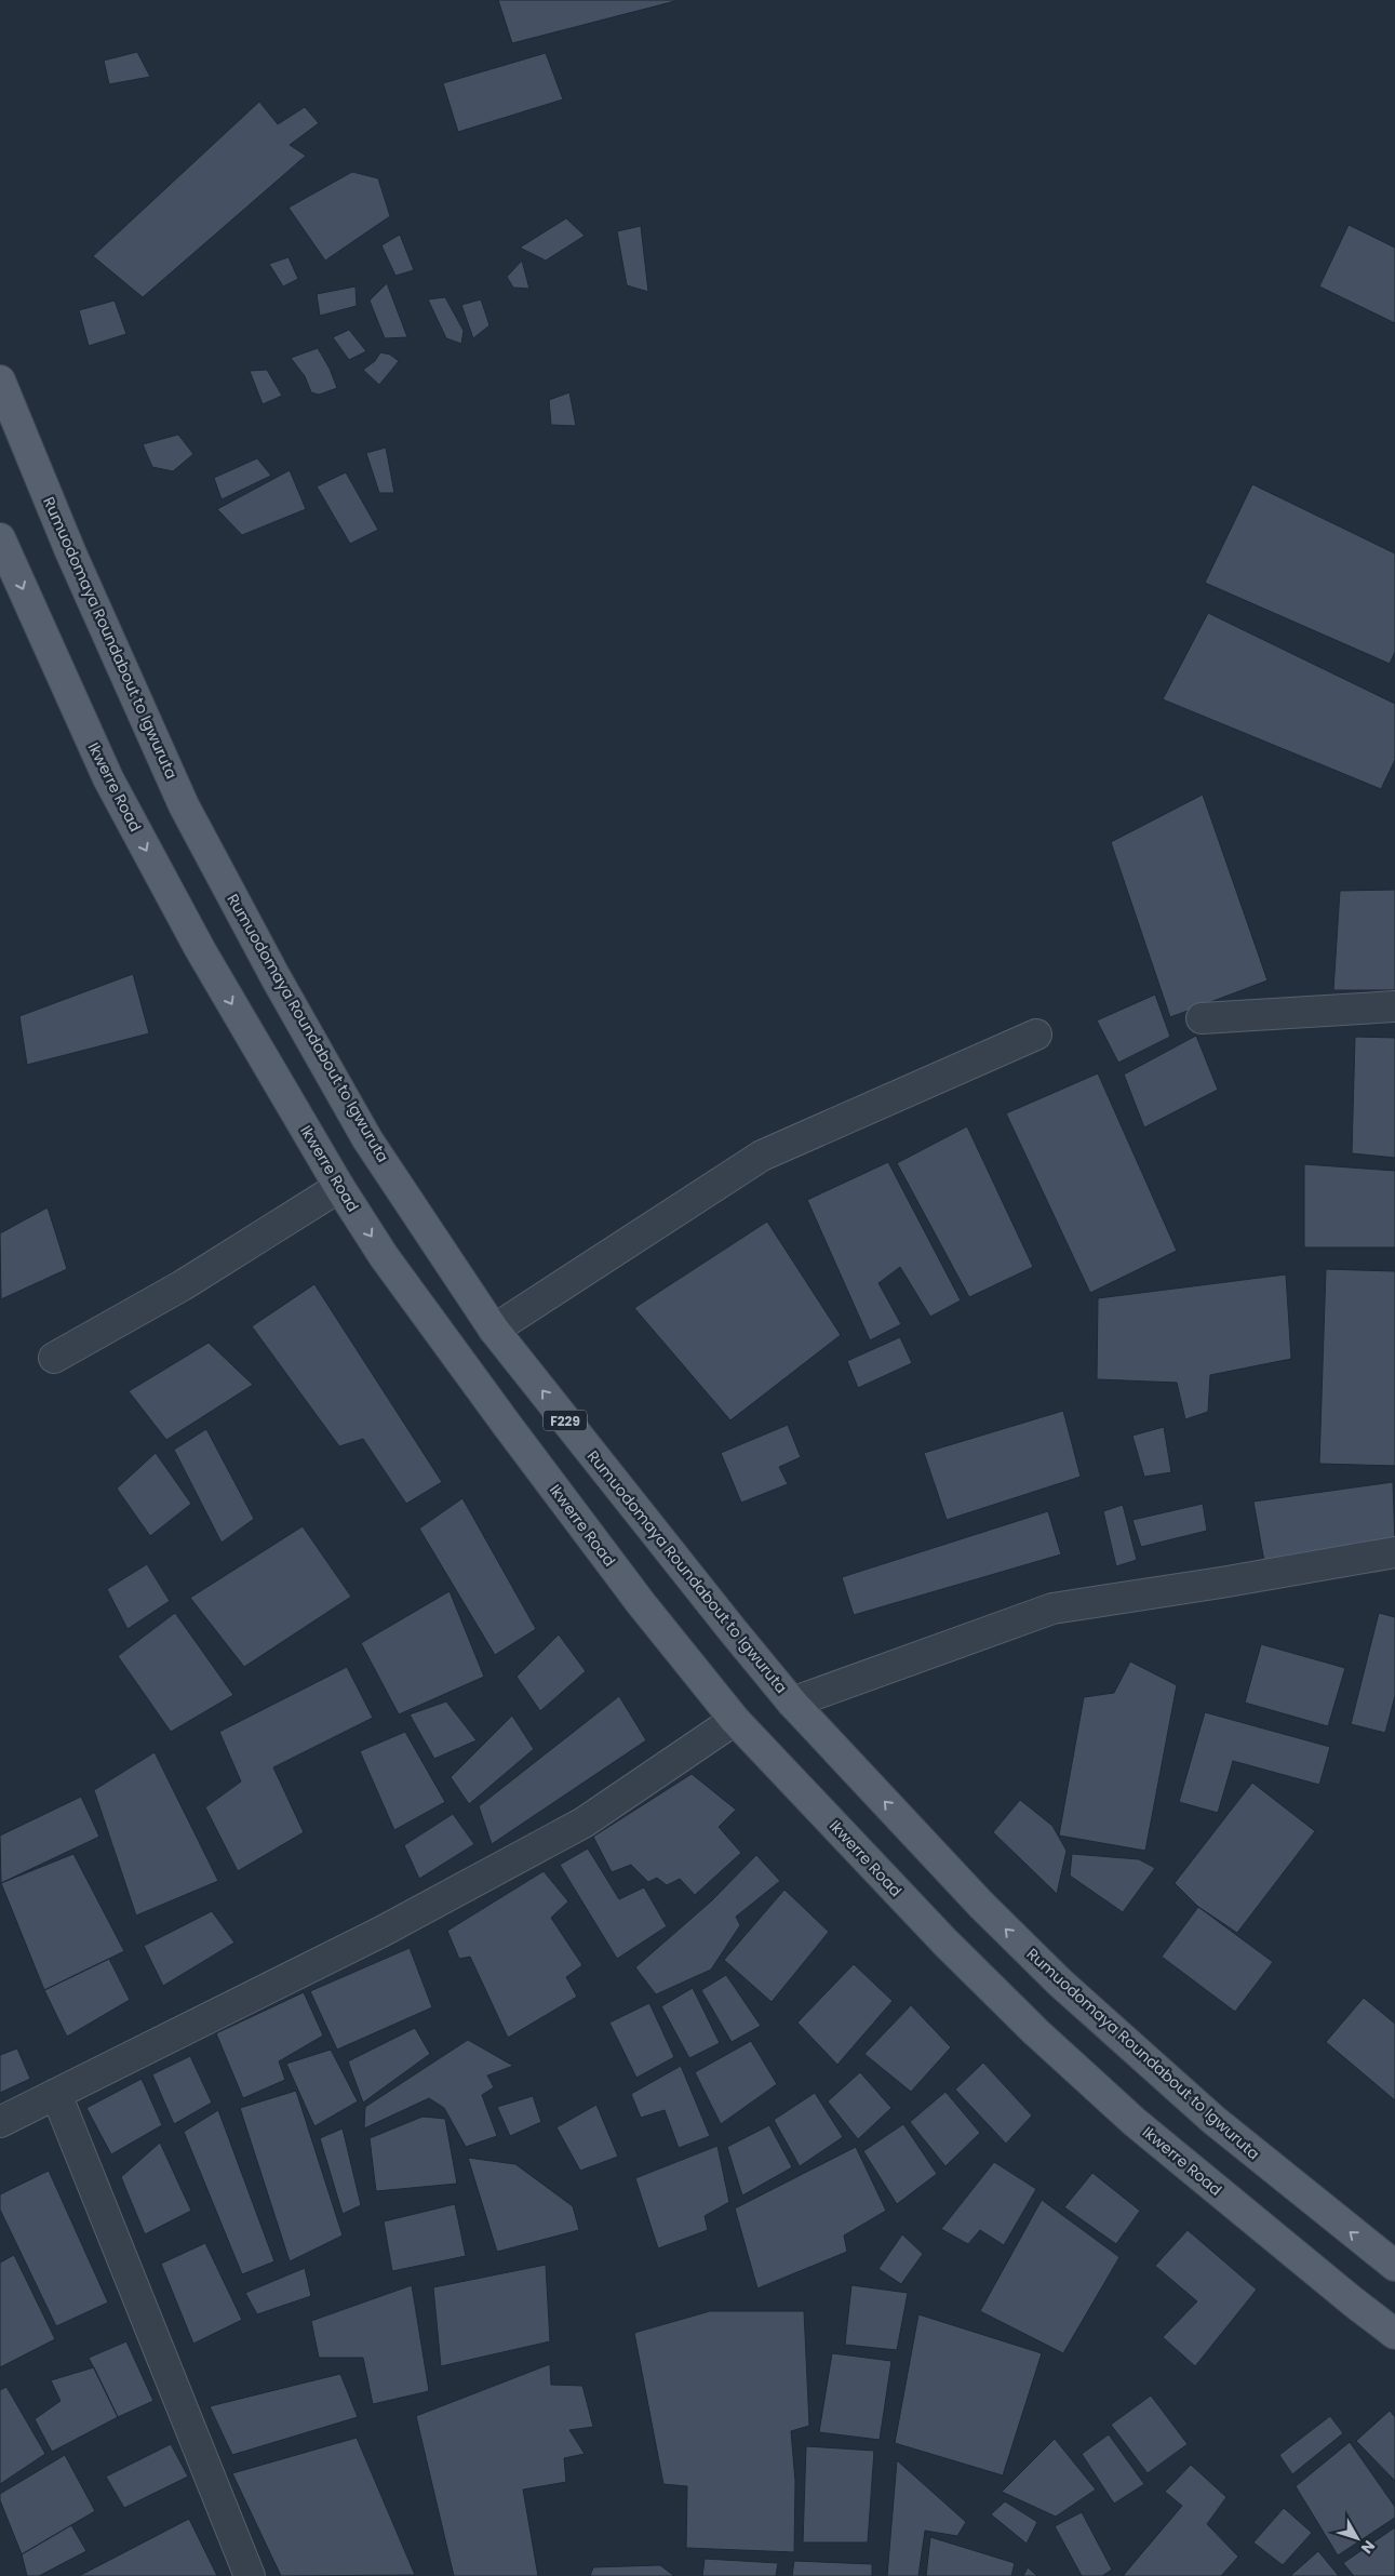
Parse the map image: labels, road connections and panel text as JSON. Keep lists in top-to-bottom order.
{
  "streets": {
    "main road": ["Rumuodomaya Roundabout to Igwuruta", "Ikwerre Road", "F229"]
  },
  "one_way": ["Rumuodomaya Roundabout to Igwuruta", "Ikwerre Road"],
  "north": "bottom right"
}
